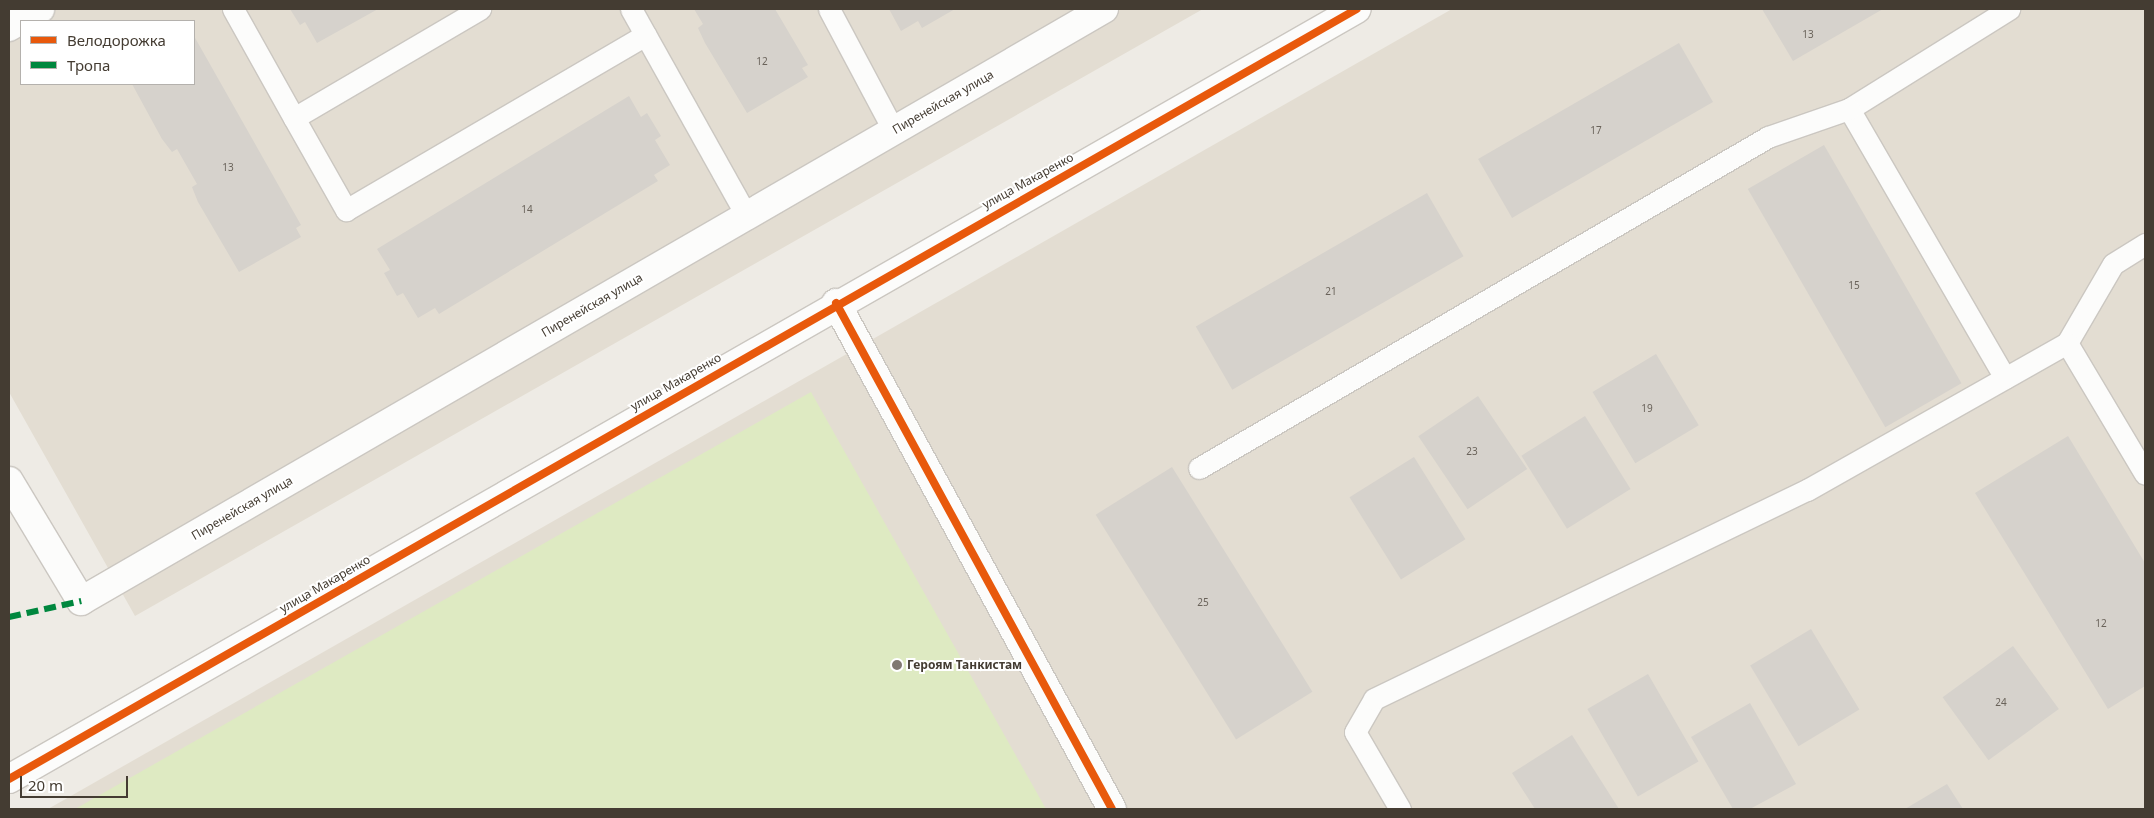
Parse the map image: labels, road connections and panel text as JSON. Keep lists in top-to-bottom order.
{
  "streets": {
    "street": ["Пиренейская улица", "улица Макаренко"]
  },
  "places": ["Героям Танкистам"],
  "house_numbers": [
    "13",
    "12",
    "17",
    "13",
    "14",
    "15",
    "21",
    "19",
    "23",
    "25",
    "12",
    "24"
  ],
  "legend": ["Велодорожка", "Тропа"],
  "scale_bar": "20 m"
}
